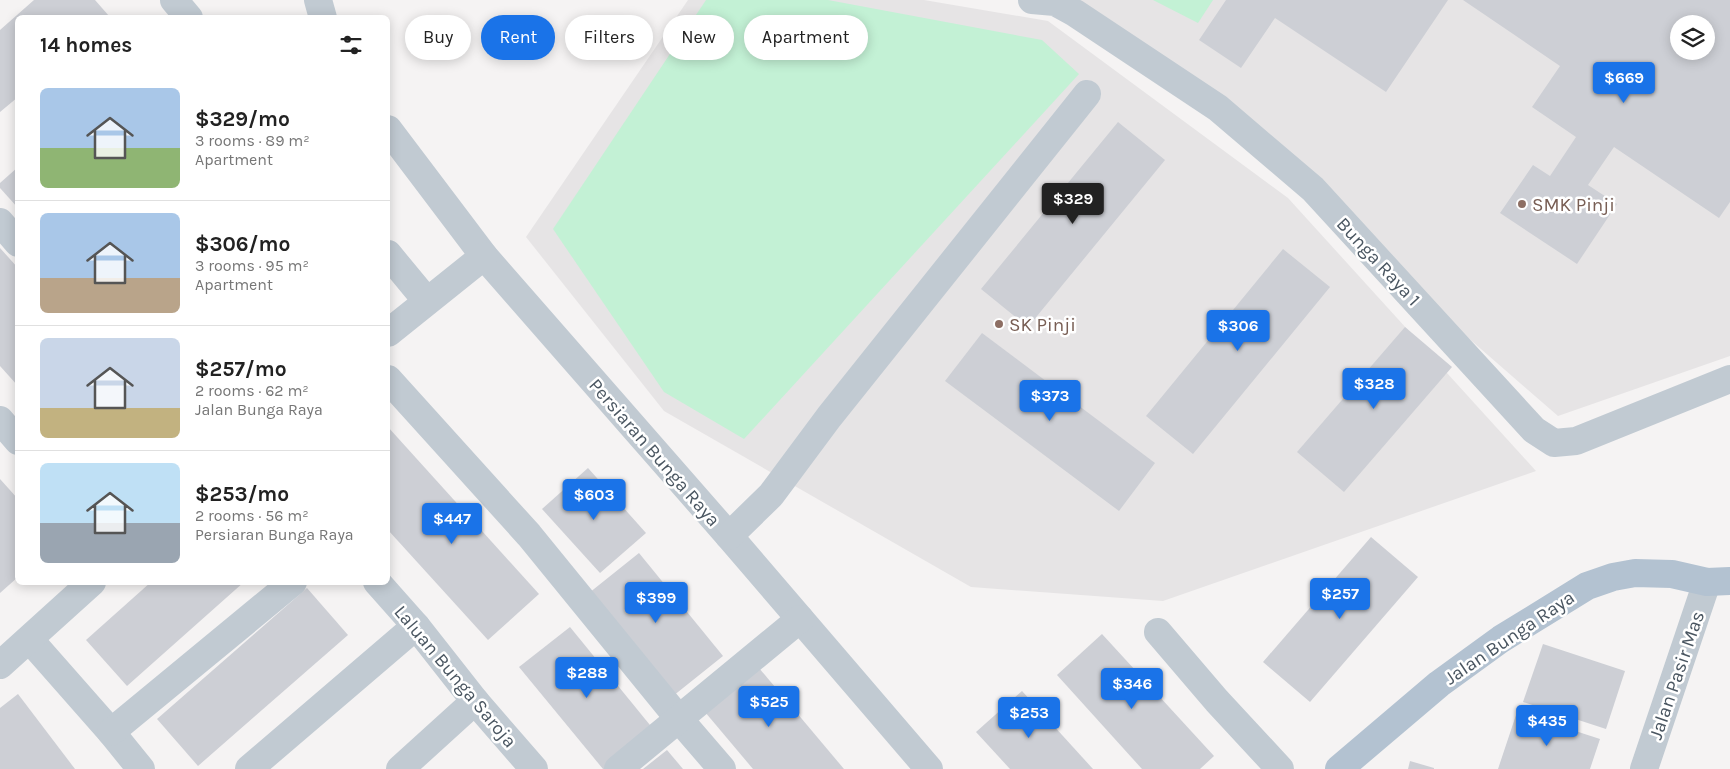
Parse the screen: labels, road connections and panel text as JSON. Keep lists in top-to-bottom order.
{
  "streets": {
    "main road": ["Jalan Bunga Raya"],
    "street": [
      "Bunga Raya 1",
      "Persiaran Bunga Raya",
      "Jalan Pasir Mas",
      "Laluan Bunga Saroja"
    ]
  },
  "crossings": [
    ["Jalan Bunga Raya", "Jalan Pasir Mas"]
  ],
  "places": ["SMK Pinji", "SK Pinji"],
  "page": {
    "chip": [
      "Buy",
      "Rent",
      "Filters",
      "New",
      "Apartment"
    ],
    "heading": "14 homes",
    "price": [
      "$669",
      "$329",
      "$306",
      "$328",
      "$373",
      "$603",
      "$447",
      "$257",
      "$399",
      "$288",
      "$346",
      "$525",
      "$253",
      "$435"
    ],
    "list": [
      {
        "name": "$329/mo",
        "note": "3 rooms · 89 m² · Apartment"
      },
      {
        "name": "$306/mo",
        "note": "3 rooms · 95 m² · Apartment"
      },
      {
        "name": "$257/mo",
        "note": "2 rooms · 62 m² · Jalan Bunga Raya"
      },
      {
        "name": "$253/mo",
        "note": "2 rooms · 56 m² · Persiaran Bunga Raya"
      }
    ]
  }
}
